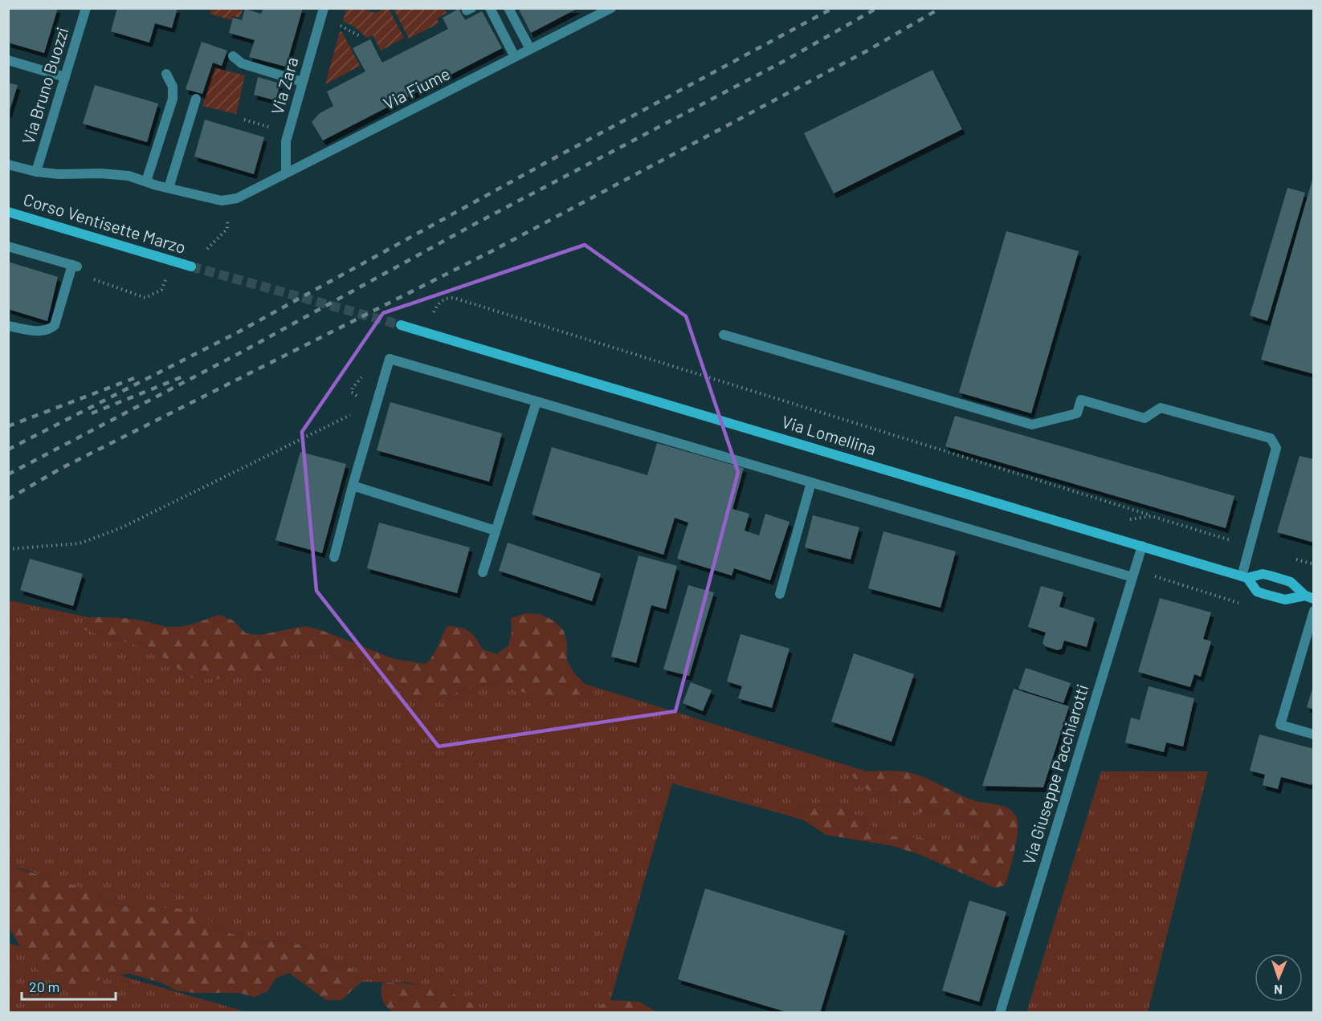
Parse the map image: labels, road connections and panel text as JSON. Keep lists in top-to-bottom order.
{
  "streets": {
    "main road": ["Corso Ventisette Marzo", "Via Lomellina"],
    "street": [
      "Via Bruno Buozzi",
      "Via Zara",
      "Via Fiume",
      "Via Giuseppe Pacchiarotti"
    ]
  },
  "crossings": [
    ["Via Bruno Buozzi", "Corso Ventisette Marzo"],
    ["Via Zara", "Via Fiume"],
    ["Via Fiume", "Corso Ventisette Marzo"],
    ["Via Lomellina", "Via Giuseppe Pacchiarotti"]
  ],
  "scale_bar": "20 m",
  "north": "bottom"
}
